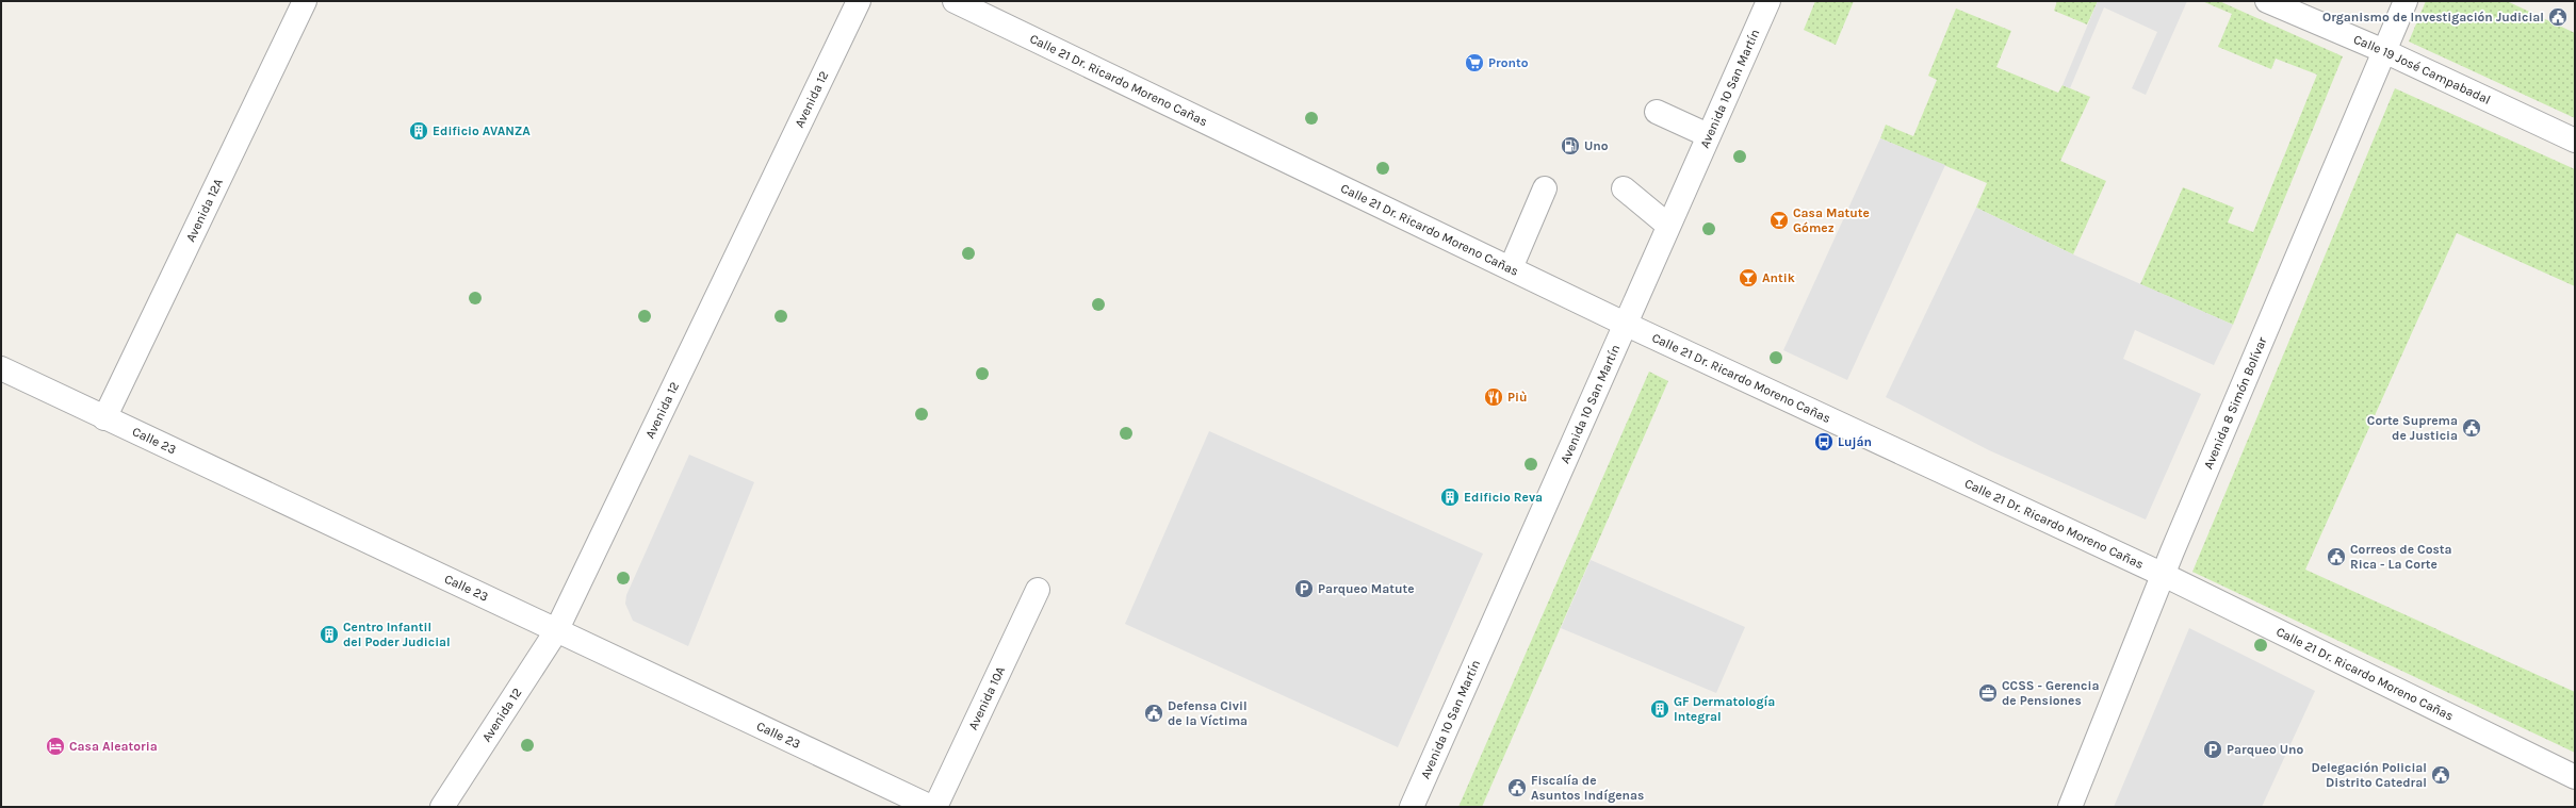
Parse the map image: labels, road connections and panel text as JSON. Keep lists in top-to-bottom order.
{
  "streets": {
    "street": [
      "Calle 19 José Campabadal",
      "Calle 21 Dr. Ricardo Moreno Cañas",
      "Avenida 10 San Martín",
      "Avenida 12",
      "Avenida 12A",
      "Avenida 8 Simón Bolívar",
      "Calle 23",
      "Avenida 10A"
    ]
  },
  "crossings": [
    ["Calle 19 José Campabadal", "Avenida 8 Simón Bolívar"],
    ["Calle 21 Dr. Ricardo Moreno Cañas", "Avenida 10 San Martín"],
    ["Calle 21 Dr. Ricardo Moreno Cañas", "Avenida 8 Simón Bolívar"],
    ["Avenida 12", "Calle 23"],
    ["Avenida 12A", "Calle 23"]
  ],
  "places": {
    "public building": [
      "Organismo de Investigación Judicial",
      "Corte Suprema de Justicia",
      "Correos de Costa Rica - La Corte",
      "Defensa Civil de la Víctima",
      "Delegación Policial Distrito Catedral",
      "Fiscalía de Asuntos Indígenas"
    ],
    "supermarket": ["Pronto"],
    "building": [
      "Edificio AVANZA",
      "Edificio Reva",
      "Centro Infantil del Poder Judicial",
      "GF Dermatología Integral"
    ],
    "fuel station": ["Uno"],
    "bar": ["Casa Matute Gómez", "Antik"],
    "restaurant": ["Più"],
    "bus stop": ["Luján"],
    "parking": ["Parqueo Matute", "Parqueo Uno"],
    "office": ["CCSS - Gerencia de Pensiones"],
    "hotel": ["Casa Aleatoria"]
  }
}
